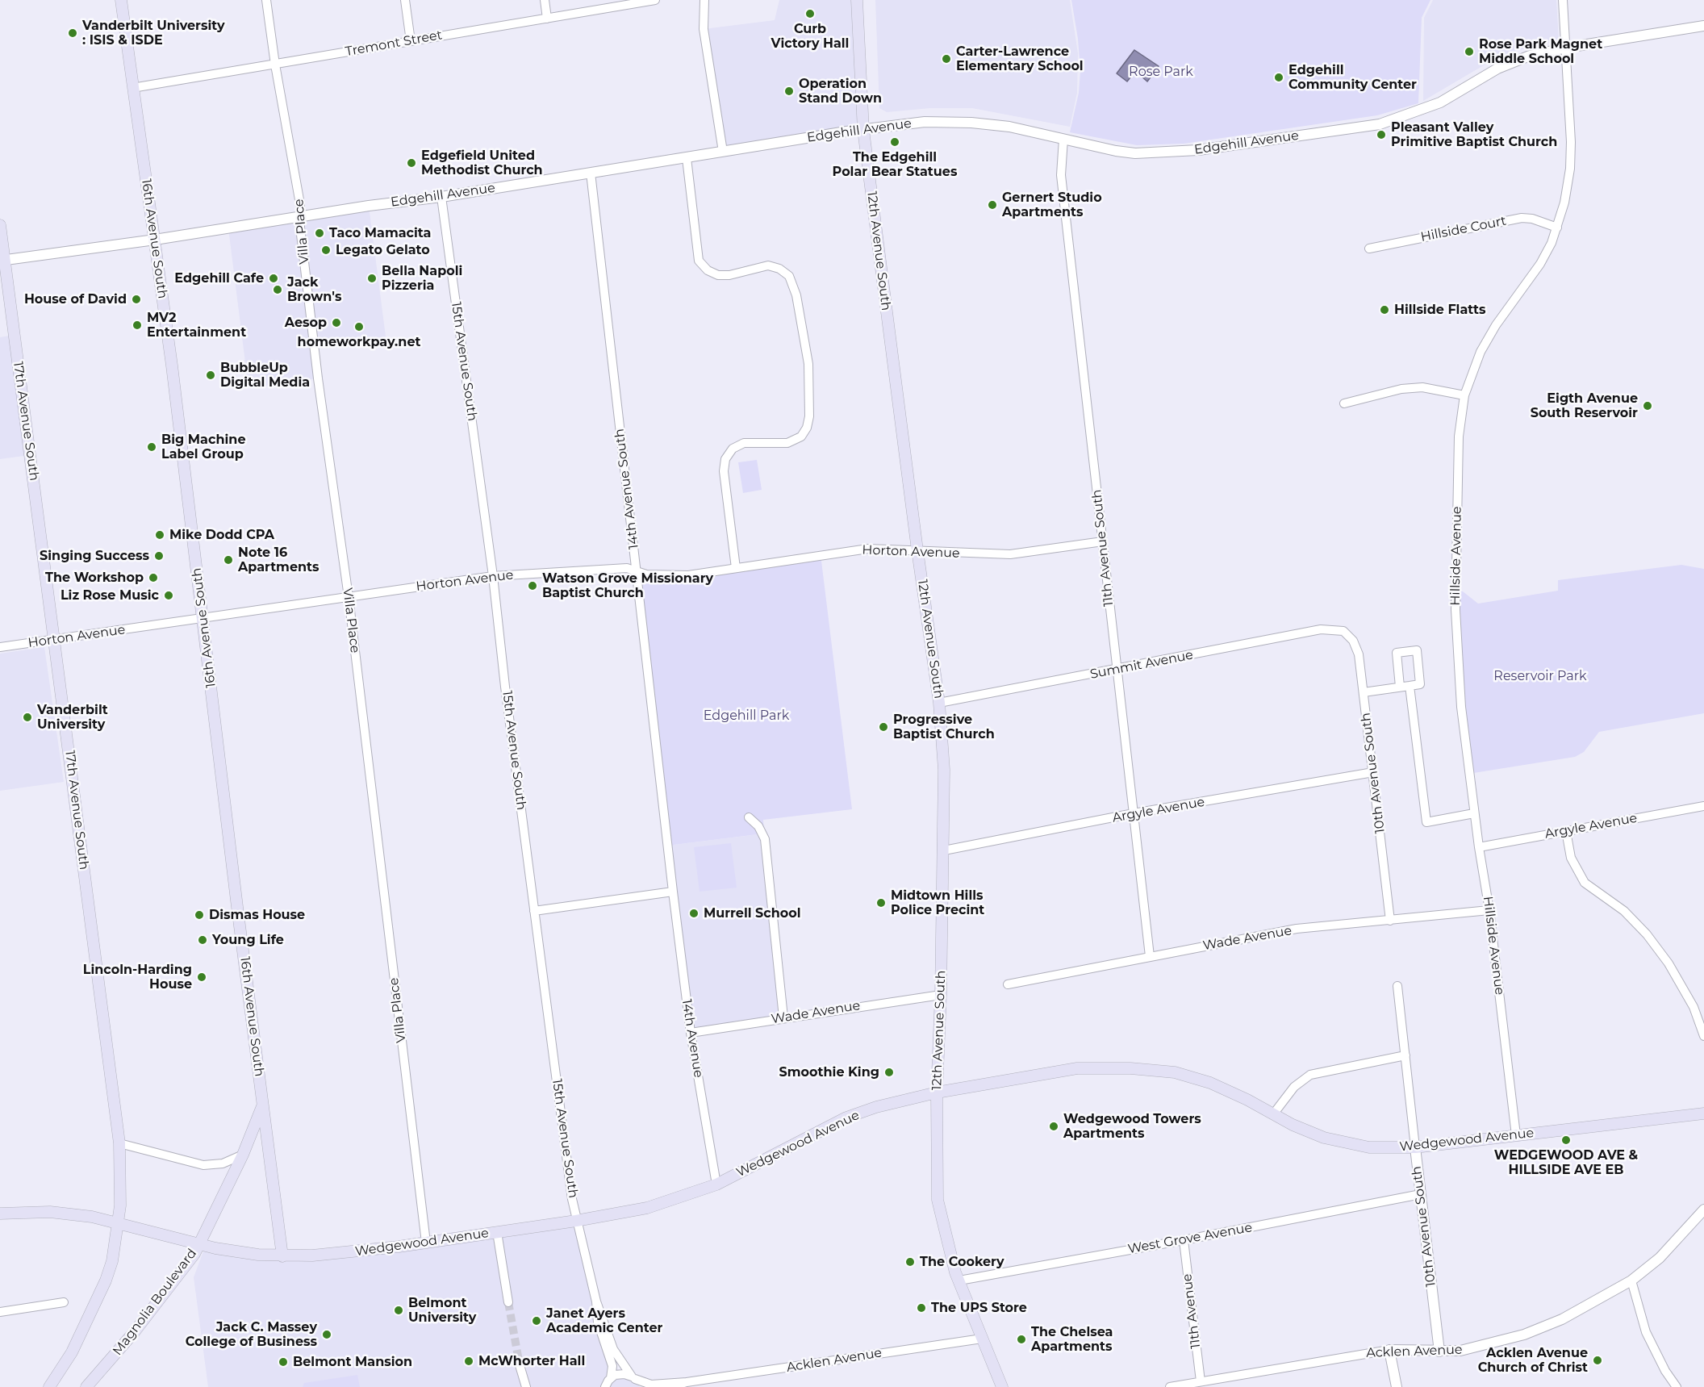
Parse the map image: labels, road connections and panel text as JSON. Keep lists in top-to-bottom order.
{
  "streets": {
    "main road": [
      "16th Avenue South",
      "12th Avenue South",
      "17th Avenue South",
      "Wedgewood Avenue",
      "Magnolia Boulevard"
    ],
    "street": [
      "Tremont Street",
      "Edgehill Avenue",
      "Hillside Court",
      "Villa Place",
      "15th Avenue South",
      "14th Avenue South",
      "11th Avenue South",
      "Horton Avenue",
      "Hillside Avenue",
      "Summit Avenue",
      "10th Avenue South",
      "Argyle Avenue",
      "Wade Avenue",
      "14th Avenue",
      "West Grove Avenue",
      "11th Avenue",
      "Acklen Avenue"
    ]
  },
  "crossings": [
    ["Tremont Street", "Villa Place"],
    ["Tremont Street", "16th Avenue South"],
    ["Edgehill Avenue", "Villa Place"],
    ["Edgehill Avenue", "16th Avenue South"],
    ["Edgehill Avenue", "12th Avenue South"],
    ["Edgehill Avenue", "15th Avenue South"],
    ["Edgehill Avenue", "17th Avenue South"],
    ["Edgehill Avenue", "14th Avenue South"],
    ["Edgehill Avenue", "11th Avenue South"],
    ["Edgehill Avenue", "Hillside Avenue"],
    ["Hillside Court", "Hillside Avenue"],
    ["Villa Place", "Horton Avenue"],
    ["Villa Place", "Wedgewood Avenue"],
    ["16th Avenue South", "Horton Avenue"],
    ["16th Avenue South", "Wedgewood Avenue"],
    ["16th Avenue South", "Magnolia Boulevard"],
    ["12th Avenue South", "Horton Avenue"],
    ["12th Avenue South", "Summit Avenue"],
    ["12th Avenue South", "Argyle Avenue"],
    ["12th Avenue South", "Wade Avenue"],
    ["12th Avenue South", "Wedgewood Avenue"],
    ["12th Avenue South", "West Grove Avenue"],
    ["12th Avenue South", "Acklen Avenue"],
    ["15th Avenue South", "Horton Avenue"],
    ["15th Avenue South", "Wedgewood Avenue"],
    ["15th Avenue South", "Acklen Avenue"],
    ["17th Avenue South", "Horton Avenue"],
    ["17th Avenue South", "Wedgewood Avenue"],
    ["14th Avenue South", "Horton Avenue"],
    ["14th Avenue South", "14th Avenue"],
    ["11th Avenue South", "Horton Avenue"],
    ["11th Avenue South", "Summit Avenue"],
    ["11th Avenue South", "Argyle Avenue"],
    ["11th Avenue South", "Wade Avenue"],
    ["Hillside Avenue", "Argyle Avenue"],
    ["Hillside Avenue", "Wade Avenue"],
    ["Hillside Avenue", "Wedgewood Avenue"],
    ["Summit Avenue", "10th Avenue South"],
    ["10th Avenue South", "Argyle Avenue"],
    ["10th Avenue South", "Wade Avenue"],
    ["10th Avenue South", "Wedgewood Avenue"],
    ["10th Avenue South", "West Grove Avenue"],
    ["10th Avenue South", "Acklen Avenue"],
    ["Wade Avenue", "14th Avenue"],
    ["14th Avenue", "Wedgewood Avenue"],
    ["Wedgewood Avenue", "Magnolia Boulevard"],
    ["West Grove Avenue", "11th Avenue"],
    ["11th Avenue", "Acklen Avenue"]
  ],
  "parks": ["Rose Park", "Reservoir Park", "Edgehill Park"],
  "places": [
    "Curb Victory Hall",
    "Vanderbilt University : ISIS & ISDE",
    "Rose Park Magnet Middle School",
    "Carter-Lawrence Elementary School",
    "Edgehill Community Center",
    "Operation Stand Down",
    "Pleasant Valley Primitive Baptist Church",
    "The Edgehill Polar Bear Statues",
    "Edgefield United Methodist Church",
    "Gernert Studio Apartments",
    "Taco Mamacita",
    "Legato Gelato",
    "Edgehill Cafe",
    "Bella Napoli Pizzeria",
    "Jack Brown's",
    "House of David",
    "Hillside Flatts",
    "Aesop",
    "MV2 Entertainment",
    "homeworkpay.net",
    "BubbleUp Digital Media",
    "Eigth Avenue South Reservoir",
    "Big Machine Label Group",
    "Mike Dodd CPA",
    "Singing Success",
    "Note 16 Apartments",
    "The Workshop",
    "Watson Grove Missionary Baptist Church",
    "Liz Rose Music",
    "Vanderbilt University",
    "Progressive Baptist Church",
    "Midtown Hills Police Precint",
    "Murrell School",
    "Dismas House",
    "Young Life",
    "Lincoln-Harding House",
    "Smoothie King",
    "Wedgewood Towers Apartments",
    "WEDGEWOOD AVE & HILLSIDE AVE EB",
    "The Cookery",
    "The UPS Store",
    "Belmont University",
    "Janet Ayers Academic Center",
    "Jack C. Massey College of Business",
    "The Chelsea Apartments",
    "Acklen Avenue Church of Christ",
    "McWhorter Hall",
    "Belmont Mansion"
  ]
}
